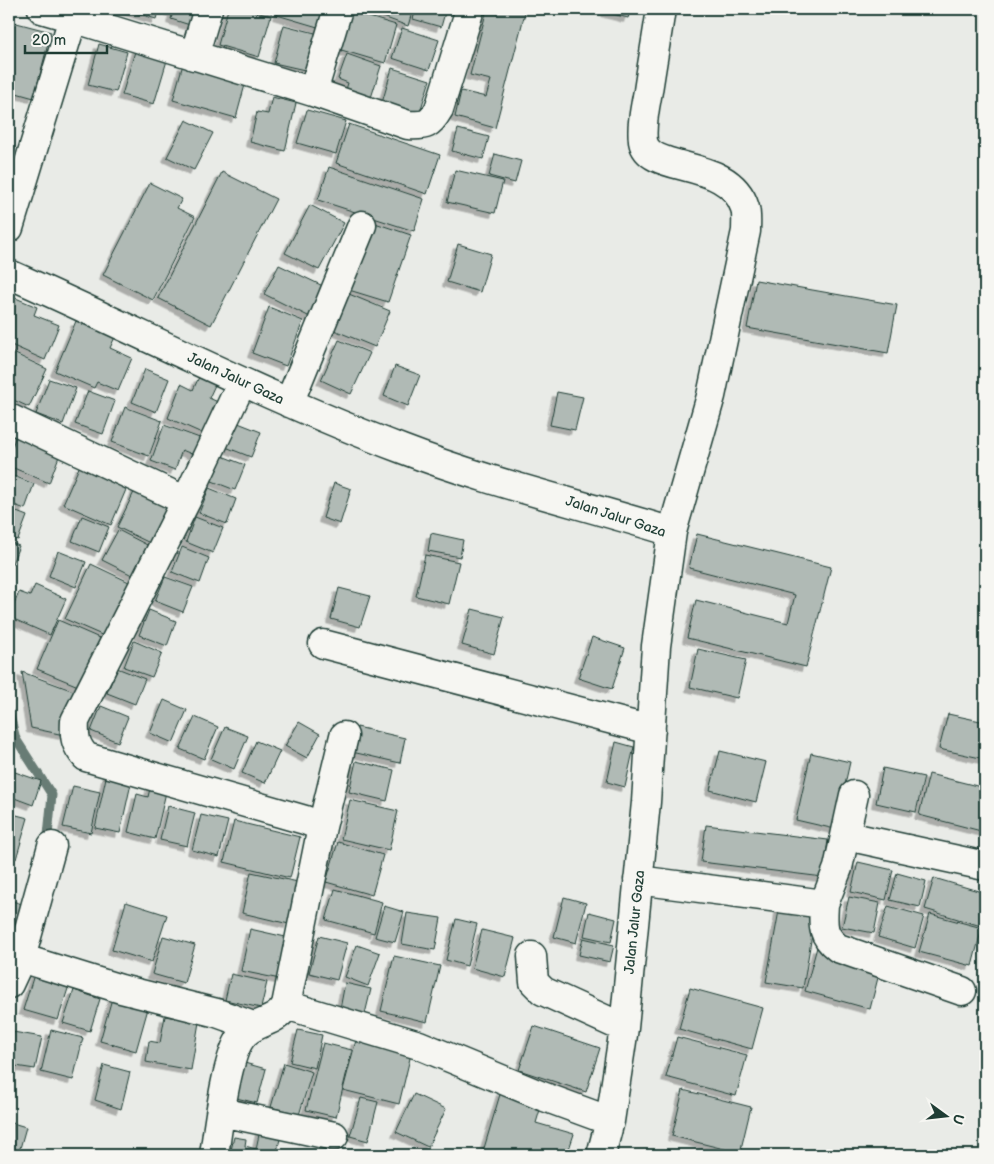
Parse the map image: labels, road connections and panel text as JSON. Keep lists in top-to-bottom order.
{
  "streets": {
    "street": ["Jalan Jalur Gaza"]
  },
  "scale_bar": "20 m",
  "north": "right"
}
